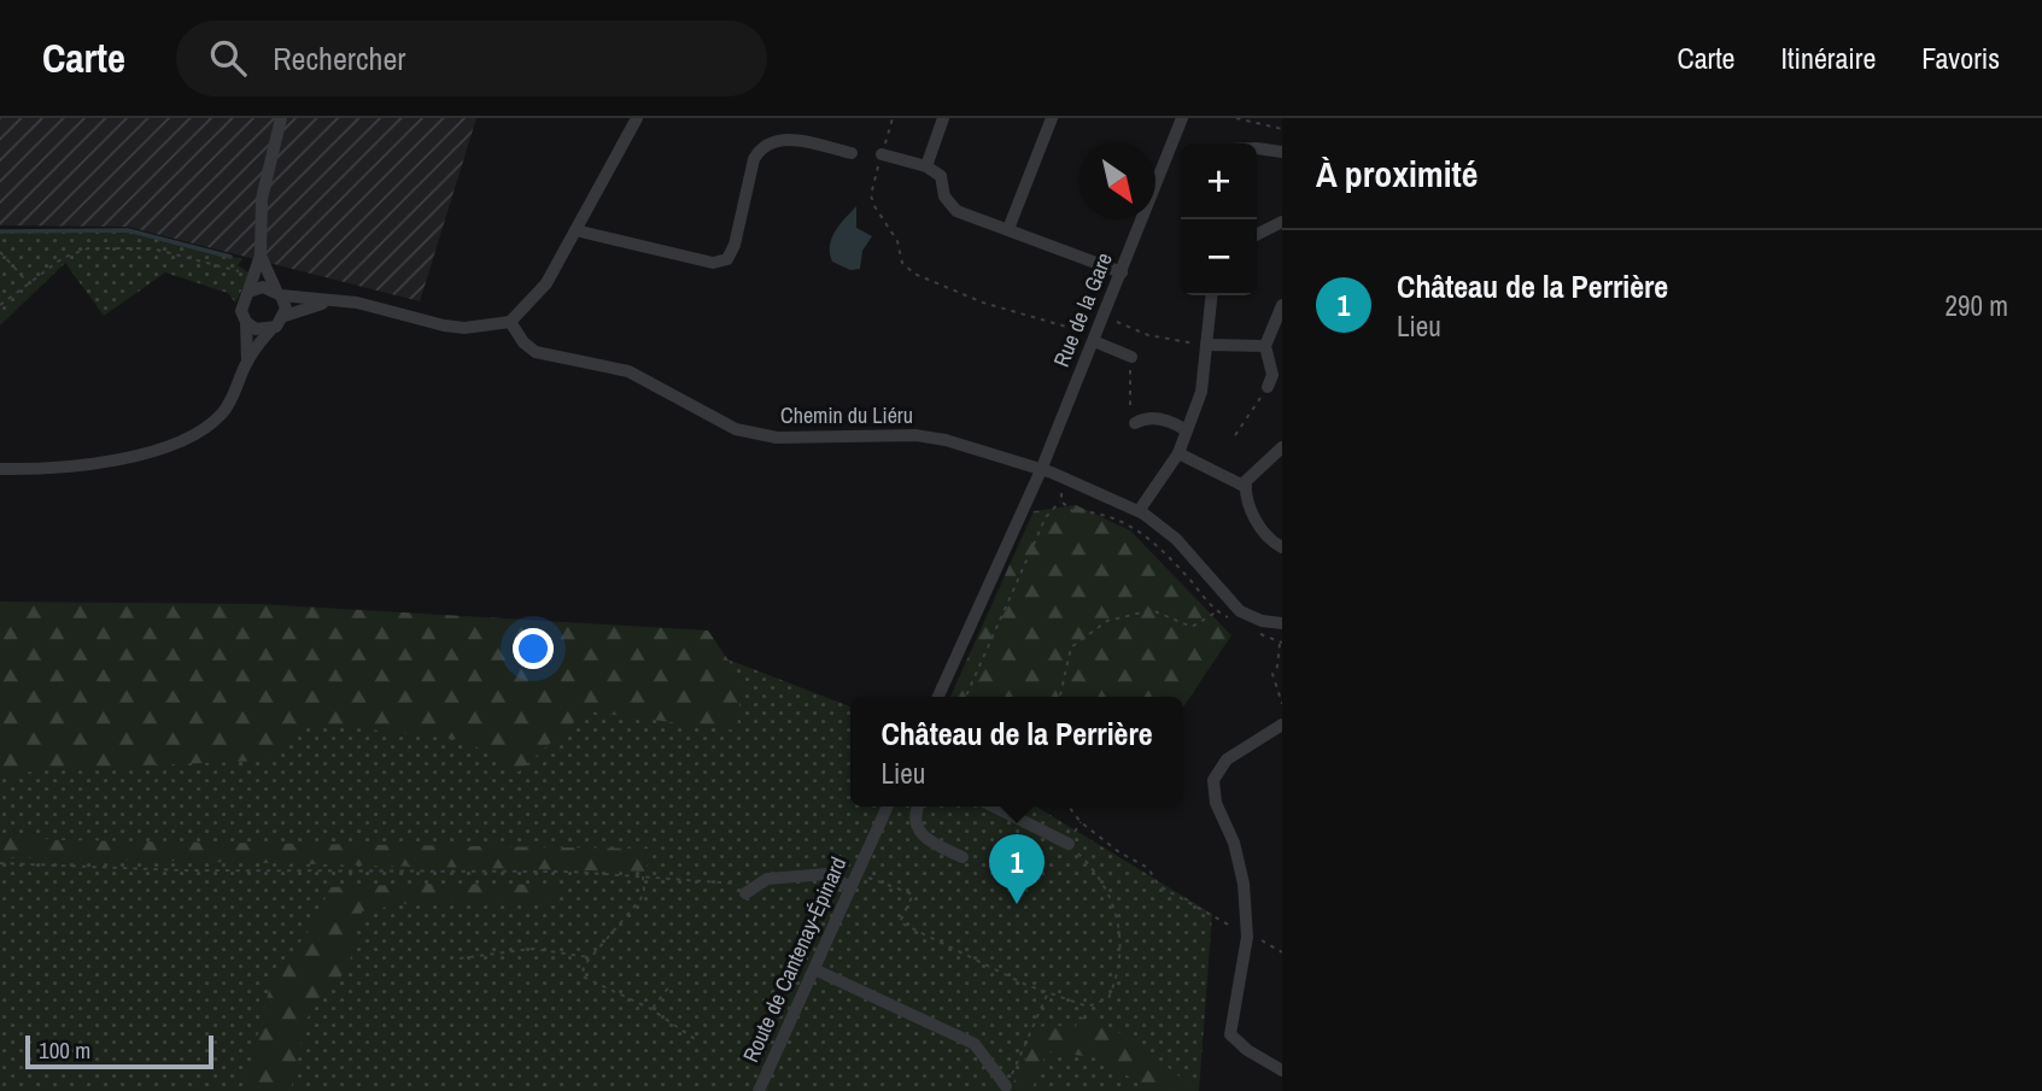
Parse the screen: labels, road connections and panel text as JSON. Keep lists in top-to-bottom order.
{
  "streets": {
    "street": ["Rue de la Gare", "Chemin du Liéru", "Route de Cantenay-Épinard"]
  },
  "crossings": [
    ["Rue de la Gare", "Chemin du Liéru"]
  ],
  "scale_bar": "100 m",
  "north": "bottom right",
  "page": {
    "header": "Carte",
    "search": "Rechercher",
    "nav": ["Carte", "Itinéraire", "Favoris"],
    "heading": "À proximité",
    "map_buttons": ["+", "−"],
    "list": [
      {
        "mark": "1",
        "name": "Château de la Perrière",
        "note": "Lieu",
        "value": "290 m"
      }
    ],
    "popup": ["Château de la Perrière", "Lieu"],
    "pins": "1",
    "scale": "100 m"
  }
}
